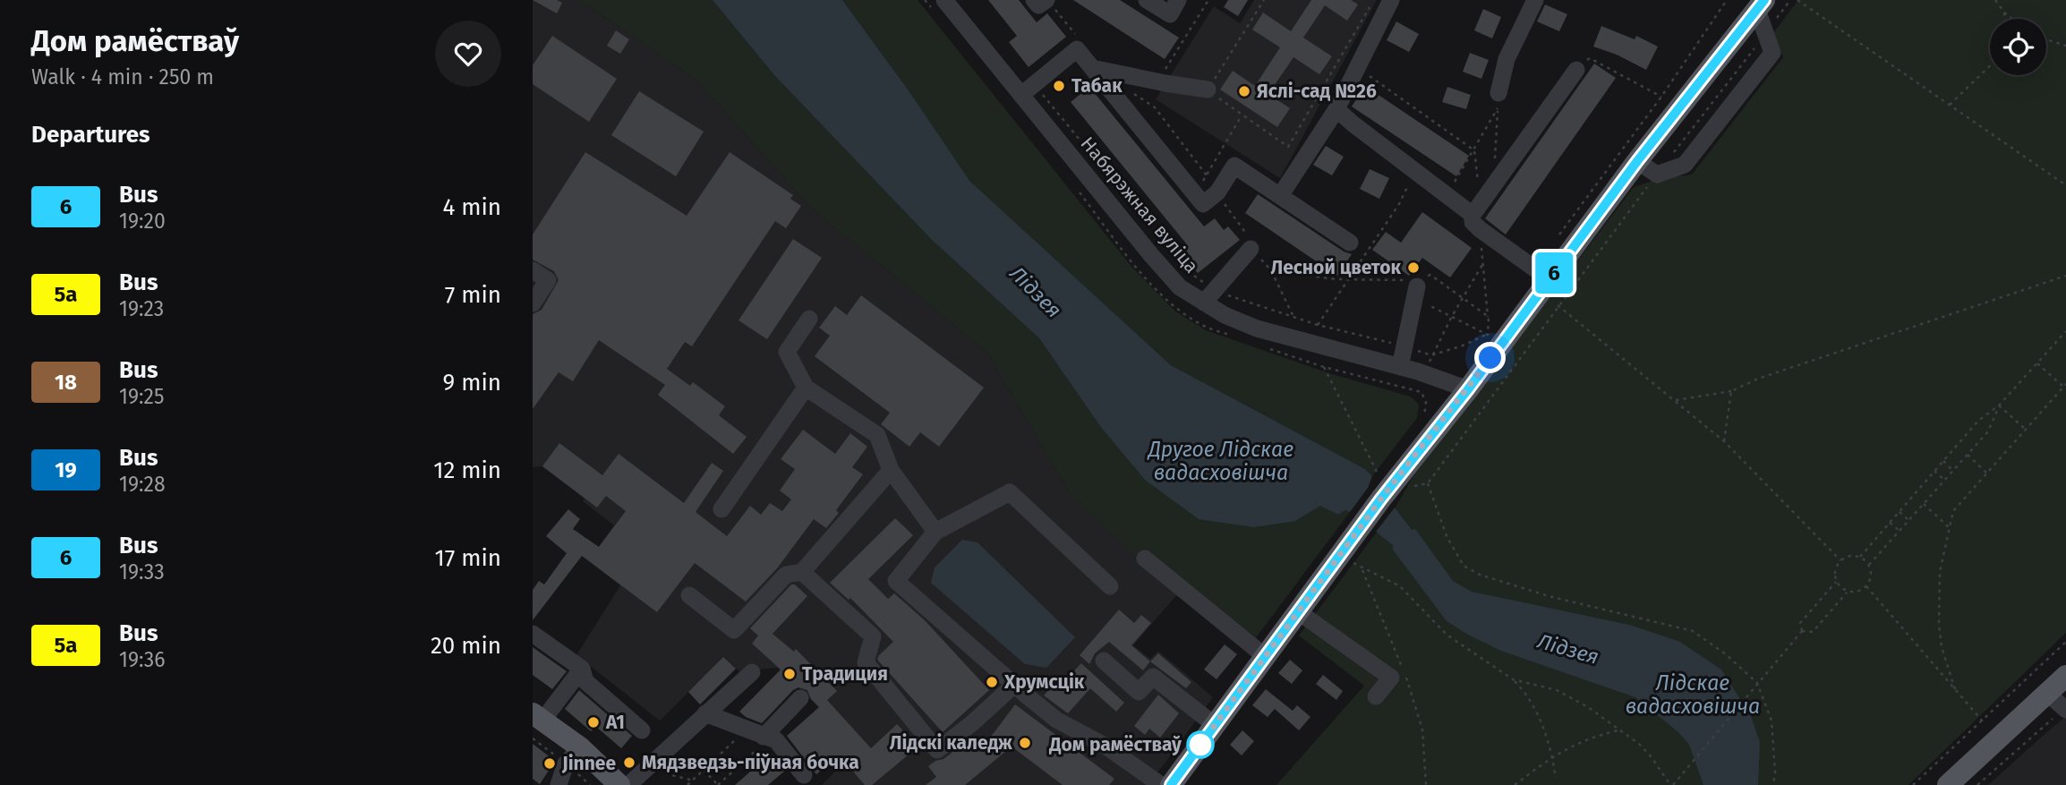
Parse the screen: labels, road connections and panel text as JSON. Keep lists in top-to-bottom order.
{
  "streets": {
    "street": ["Набярэжная вуліца"]
  },
  "water": ["Лідзея", "Другое Лідскае вадасховішча", "Лідскае вадасховішча"],
  "places": [
    "Табак",
    "Яслі-сад №26",
    "Лесной цветок",
    "Традиция",
    "Хрумсцік",
    "A1",
    "Лідскі каледж",
    "Дом рамёстваў",
    "Мядзведзь-піўная бочка",
    "Jinnee"
  ],
  "lines": ["bus line 6"],
  "page": {
    "heading": [
      ["Дом рамёстваў", "Walk · 4 min · 250 m"],
      "Departures"
    ],
    "on_map": "6",
    "list": [
      {
        "mark": "6",
        "name": "Bus",
        "note": "19:20",
        "value": "4 min"
      },
      {
        "mark": "5а",
        "name": "Bus",
        "note": "19:23",
        "value": "7 min"
      },
      {
        "mark": "18",
        "name": "Bus",
        "note": "19:25",
        "value": "9 min"
      },
      {
        "mark": "19",
        "name": "Bus",
        "note": "19:28",
        "value": "12 min"
      },
      {
        "mark": "6",
        "name": "Bus",
        "note": "19:33",
        "value": "17 min"
      },
      {
        "mark": "5а",
        "name": "Bus",
        "note": "19:36",
        "value": "20 min"
      }
    ]
  }
}
